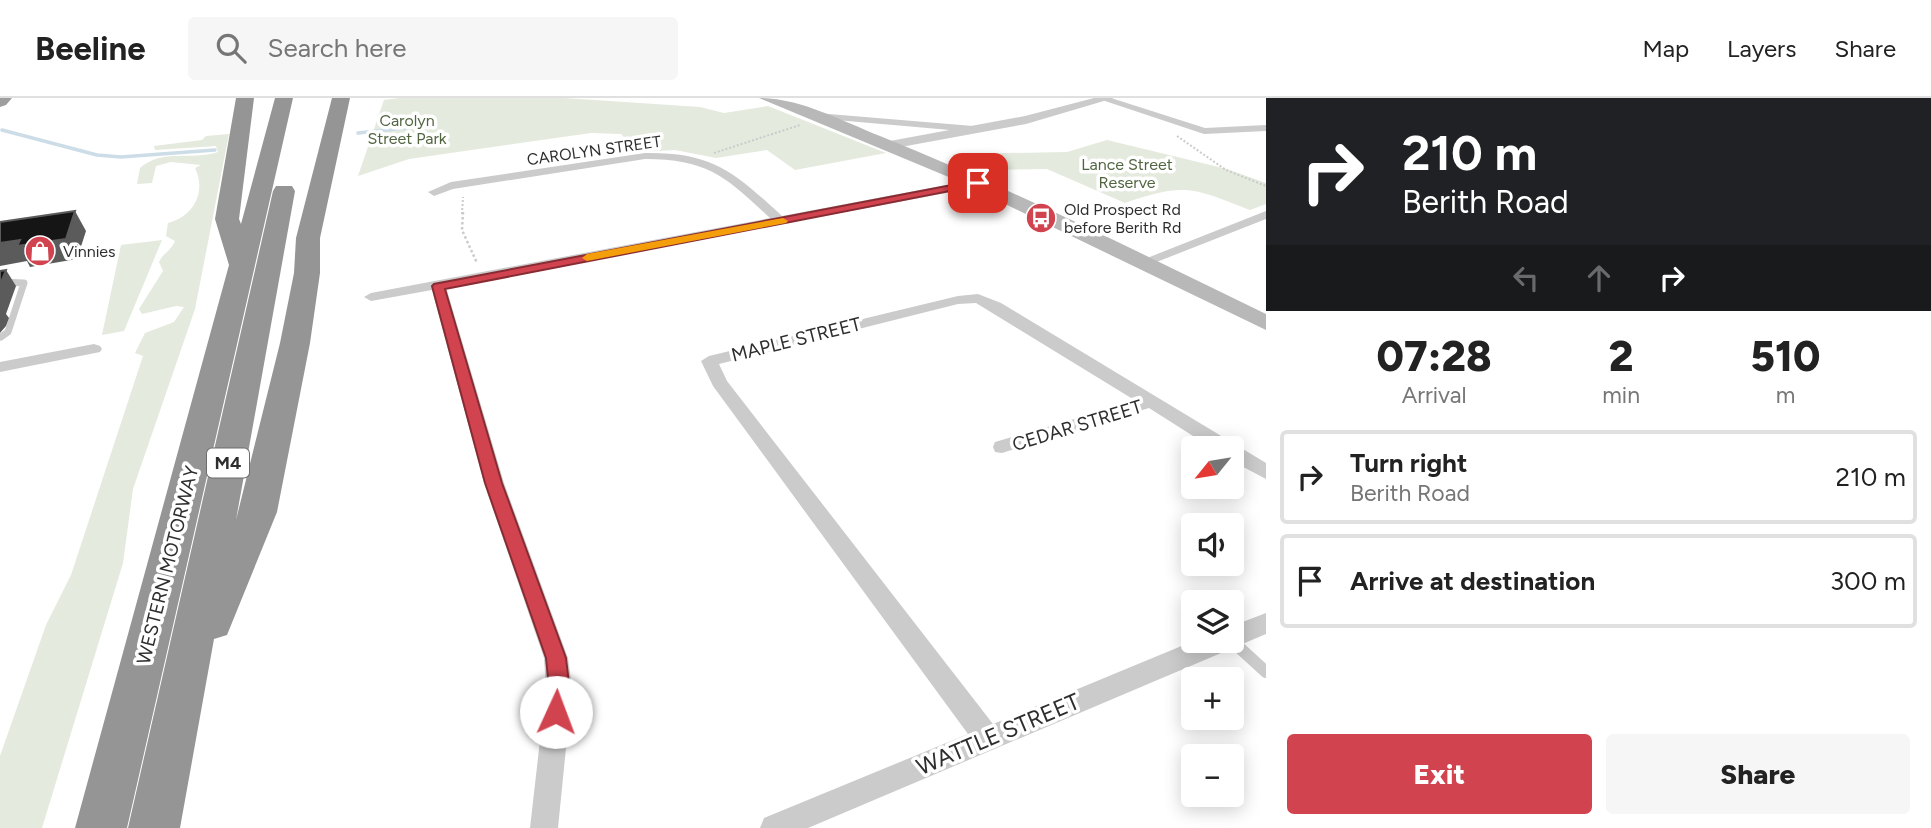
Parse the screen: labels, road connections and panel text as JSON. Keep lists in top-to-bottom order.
{
  "streets": {
    "highway": ["M4", "WESTERN MOTORWAY"],
    "street": [
      "CAROLYN STREET",
      "MAPLE STREET",
      "CEDAR STREET",
      "WATTLE STREET"
    ]
  },
  "crossings": [
    ["MAPLE STREET", "CEDAR STREET"],
    ["MAPLE STREET", "WATTLE STREET"]
  ],
  "parks": ["Carolyn Street Park", "Lance Street Reserve"],
  "places": {
    "bus stop": ["Old Prospect Rd before Berith Rd"],
    "shop": ["Vinnies"]
  },
  "north": "bottom left",
  "page": {
    "header": "Beeline",
    "search": "Search here",
    "nav": ["Map", "Layers", "Share"],
    "turn": ["210 m", "Berith Road"],
    "eta": [
      "07:28",
      "Arrival",
      "2",
      "min",
      "510",
      "m"
    ],
    "list": [
      {
        "name": "Turn right",
        "note": "Berith Road",
        "value": "210 m"
      },
      {
        "name": "Arrive at destination",
        "value": "300 m"
      }
    ],
    "map_buttons": ["+", "−"],
    "buttons": ["Exit", "Share"]
  }
}
